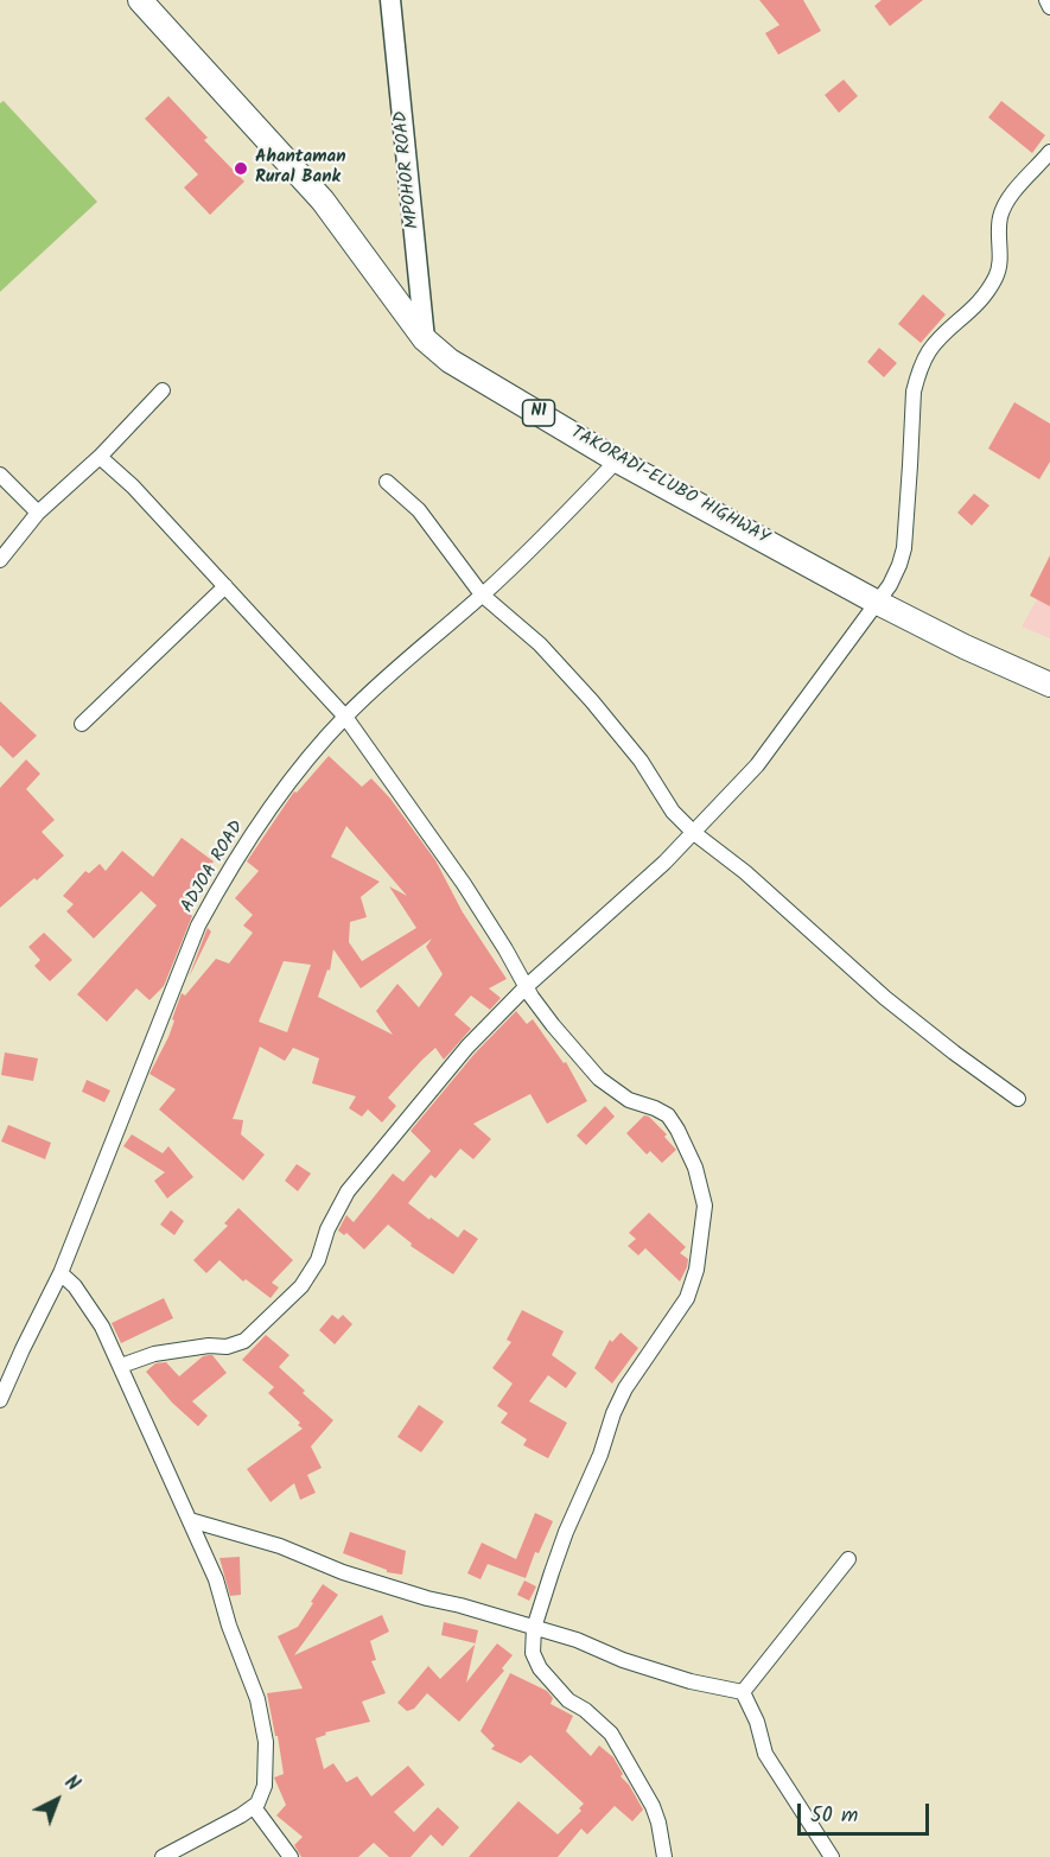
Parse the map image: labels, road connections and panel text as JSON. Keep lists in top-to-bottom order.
{
  "streets": {
    "highway": ["N1", "TAKORADI-ELUBO HIGHWAY"],
    "main road": ["MPOHOR ROAD"],
    "street": ["ADJOA ROAD"]
  },
  "crossings": [
    ["MPOHOR ROAD", "TAKORADI-ELUBO HIGHWAY"],
    ["TAKORADI-ELUBO HIGHWAY", "ADJOA ROAD"]
  ],
  "places": ["Ahantaman Rural Bank"],
  "scale_bar": "50 m",
  "north": "top right"
}
